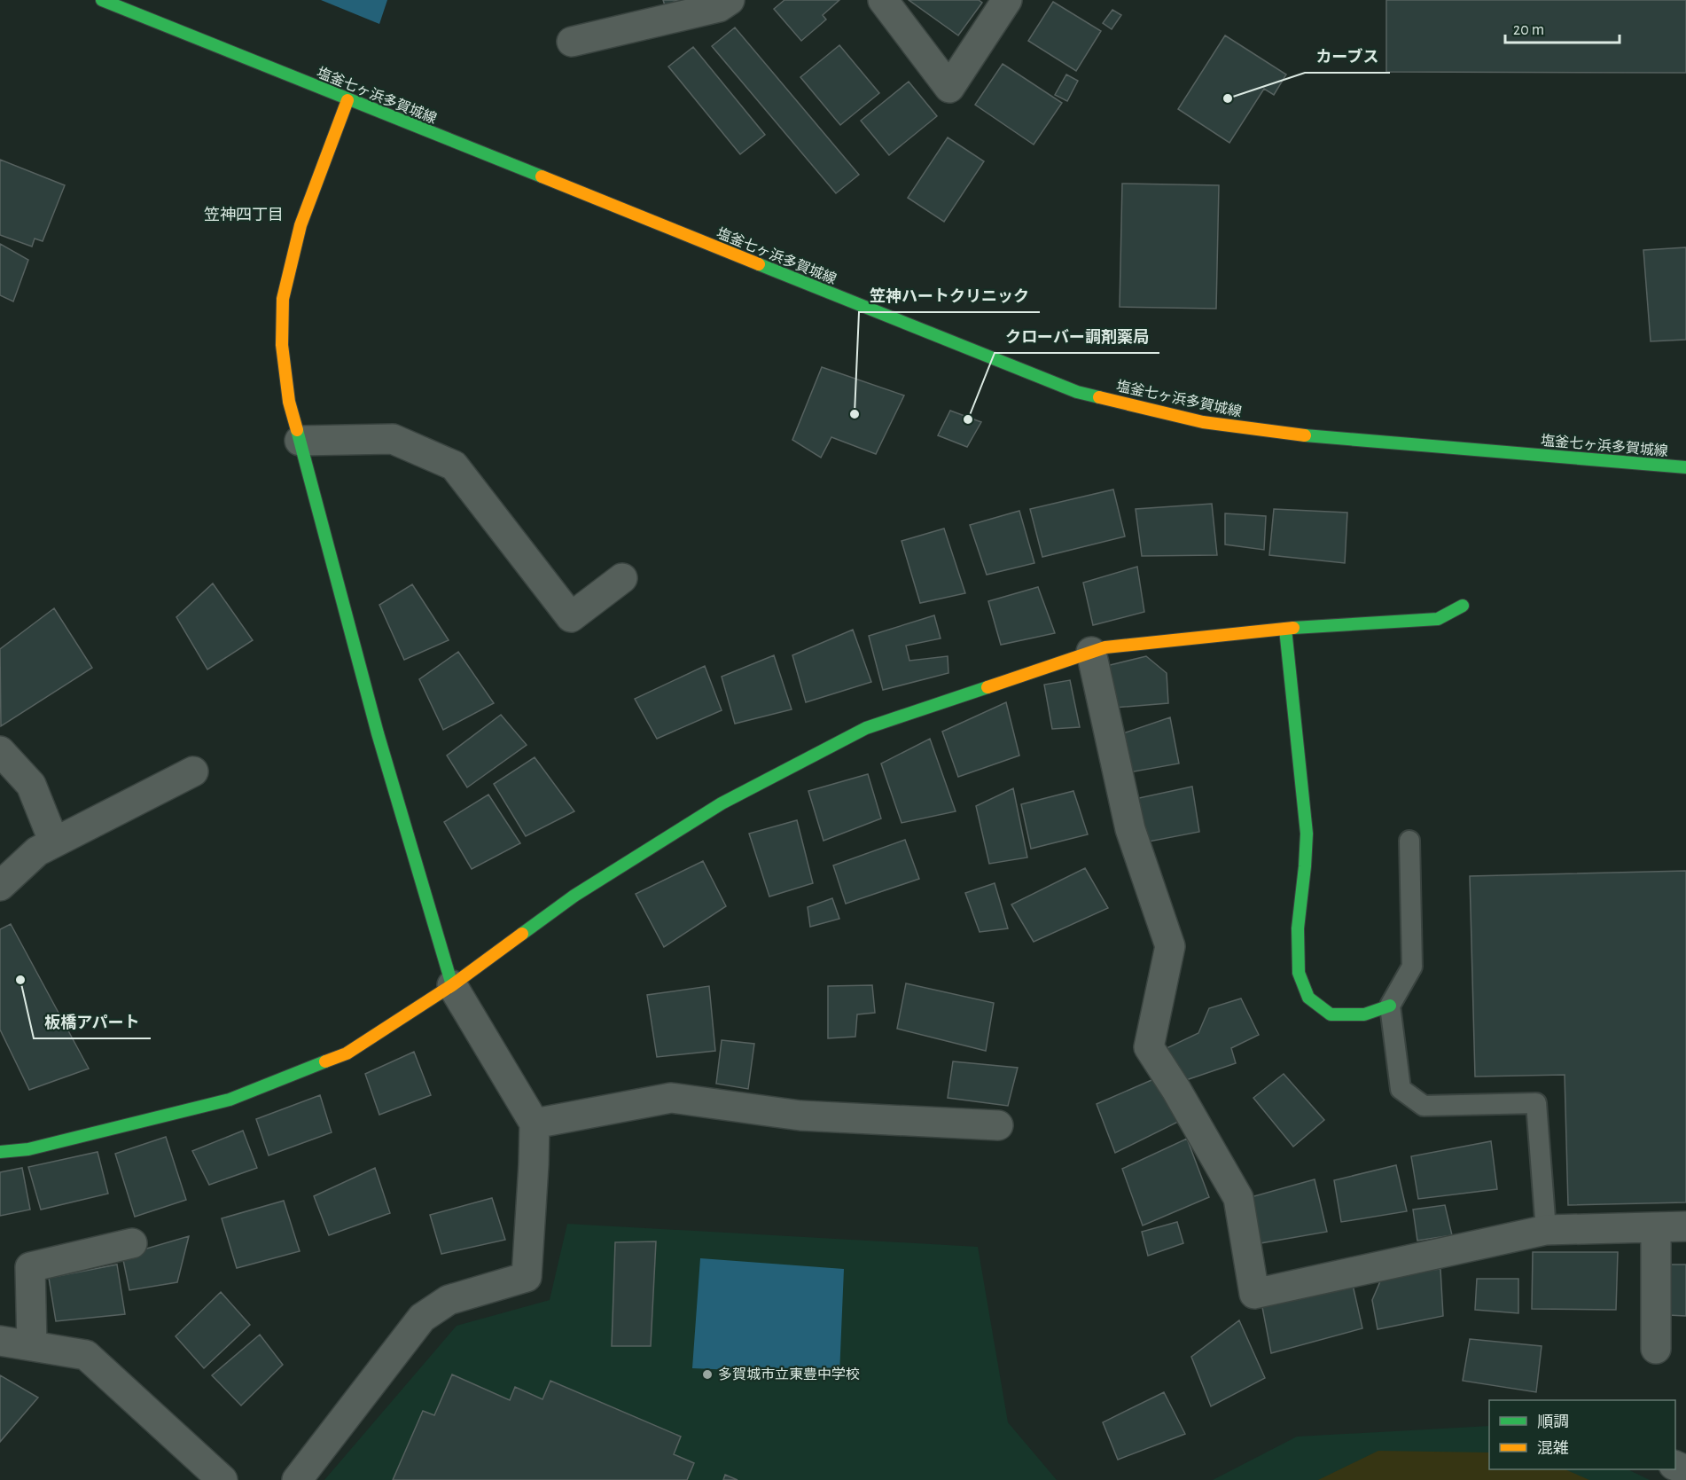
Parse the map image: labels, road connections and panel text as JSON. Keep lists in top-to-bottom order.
{
  "streets": {
    "street": ["塩釜七ヶ浜多賀城線"]
  },
  "districts": ["笠神四丁目"],
  "places": [
    "カーブス",
    "笠神ハートクリニック",
    "クローバー調剤薬局",
    "板橋アパート",
    "多賀城市立東豊中学校"
  ],
  "legend": ["順調", "混雑"],
  "scale_bar": "20 m"
}
